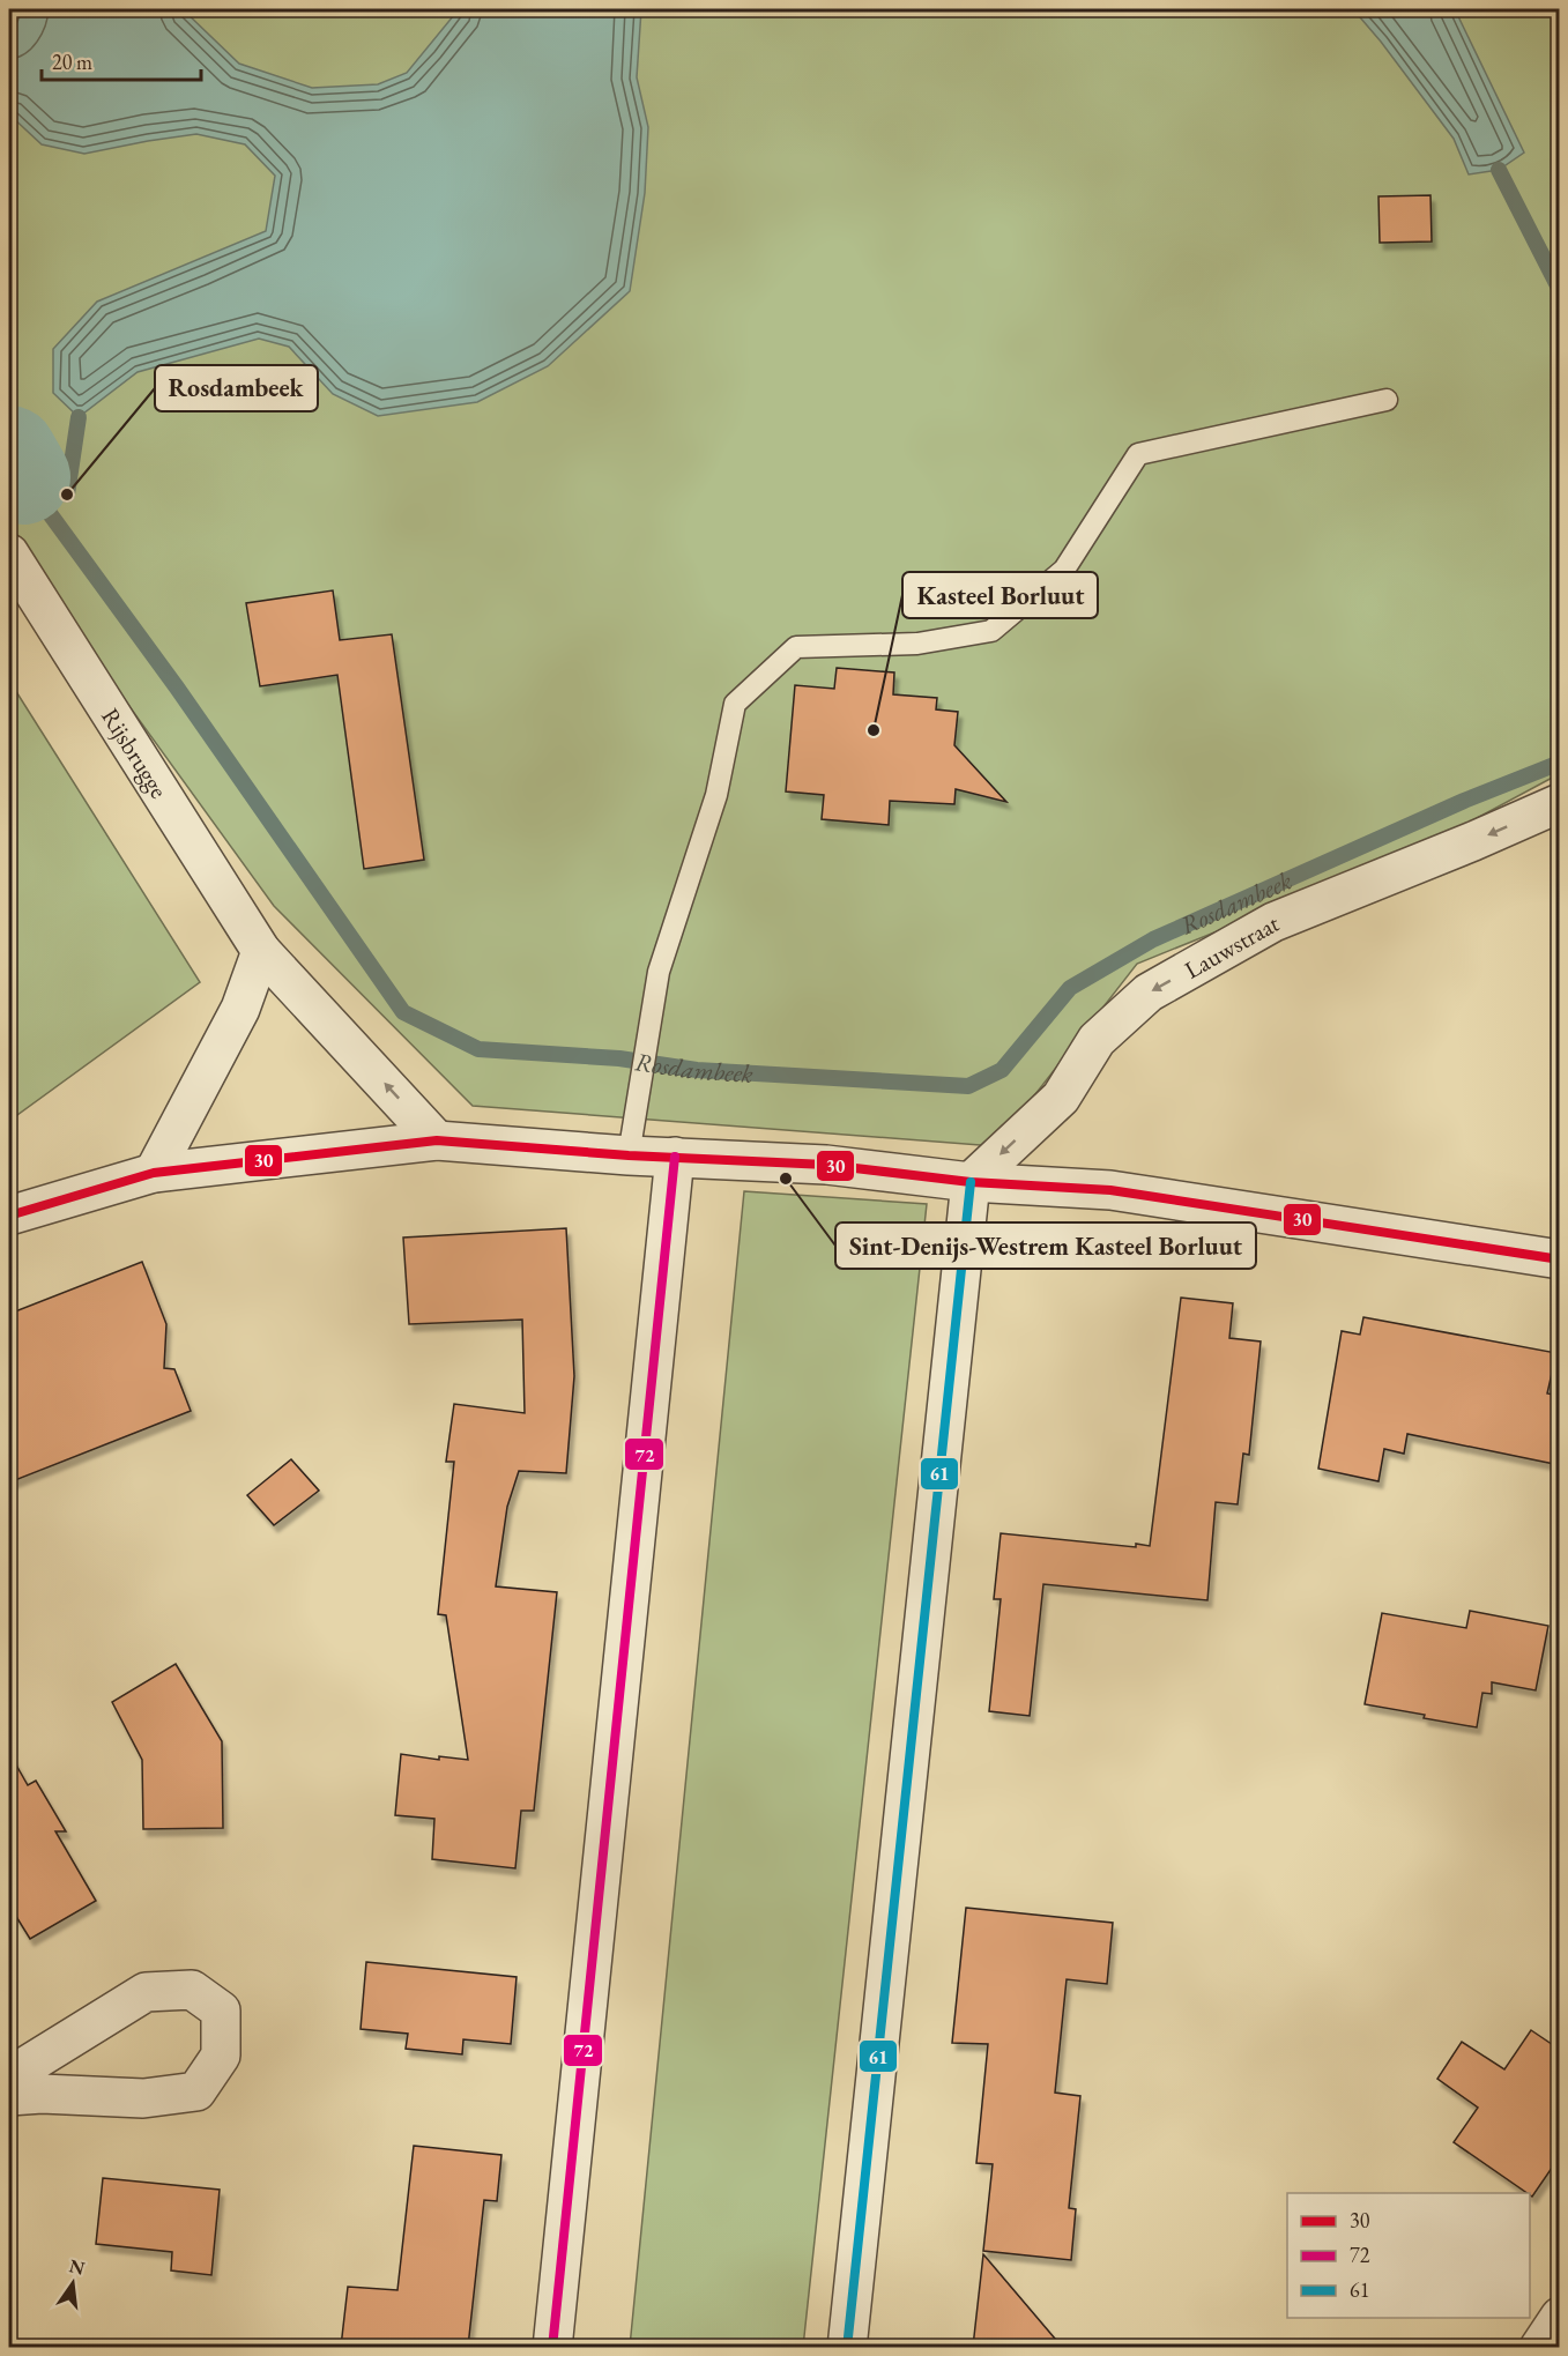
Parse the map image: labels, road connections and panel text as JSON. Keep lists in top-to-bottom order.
{
  "streets": {
    "street": ["Rijsbrugge", "Lauwstraat"]
  },
  "one_way": ["Rijsbrugge", "Lauwstraat"],
  "water": ["Rosdambeek"],
  "places": ["Rosdambeek", "Kasteel Borluut", "Sint-Denijs-Westrem Kasteel Borluut"],
  "lines": ["transit line 30", "transit line 72", "transit line 61"],
  "legend": ["30", "72", "61"],
  "scale_bar": "20 m",
  "north": "top"
}
